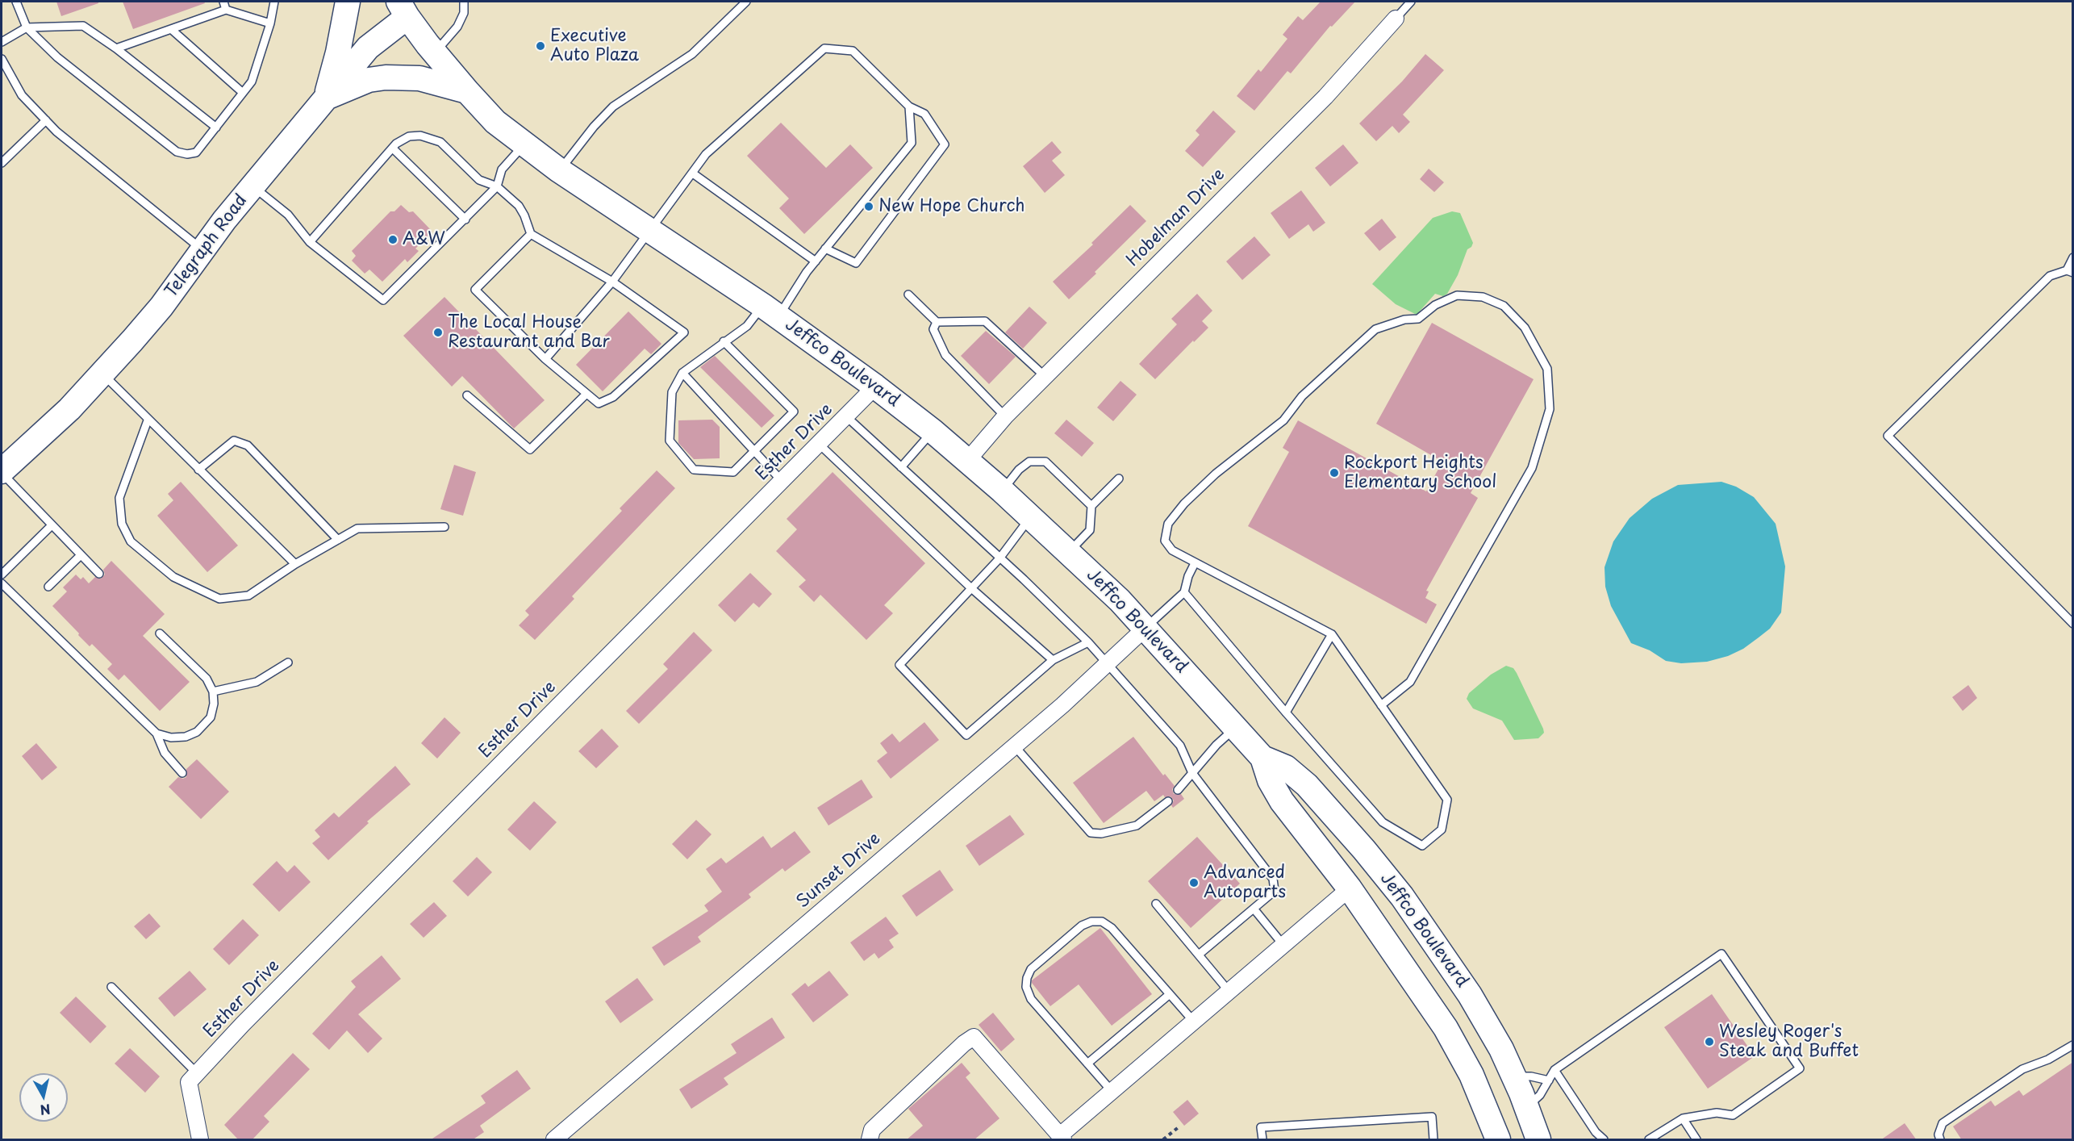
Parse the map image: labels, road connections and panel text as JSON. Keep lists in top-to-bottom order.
{
  "streets": {
    "main road": ["Telegraph Road", "Jeffco Boulevard"],
    "street": ["Hobelman Drive", "Esther Drive", "Sunset Drive"]
  },
  "crossings": [
    ["Hobelman Drive", "Jeffco Boulevard"],
    ["Telegraph Road", "Jeffco Boulevard"],
    ["Jeffco Boulevard", "Esther Drive"],
    ["Jeffco Boulevard", "Sunset Drive"]
  ],
  "places": [
    "Executive Auto Plaza",
    "New Hope Church",
    "A&W",
    "The Local House Restaurant and Bar",
    "Rockport Heights Elementary School",
    "Advanced Autoparts",
    "Wesley Roger's Steak and Buffet"
  ],
  "north": "bottom"
}
